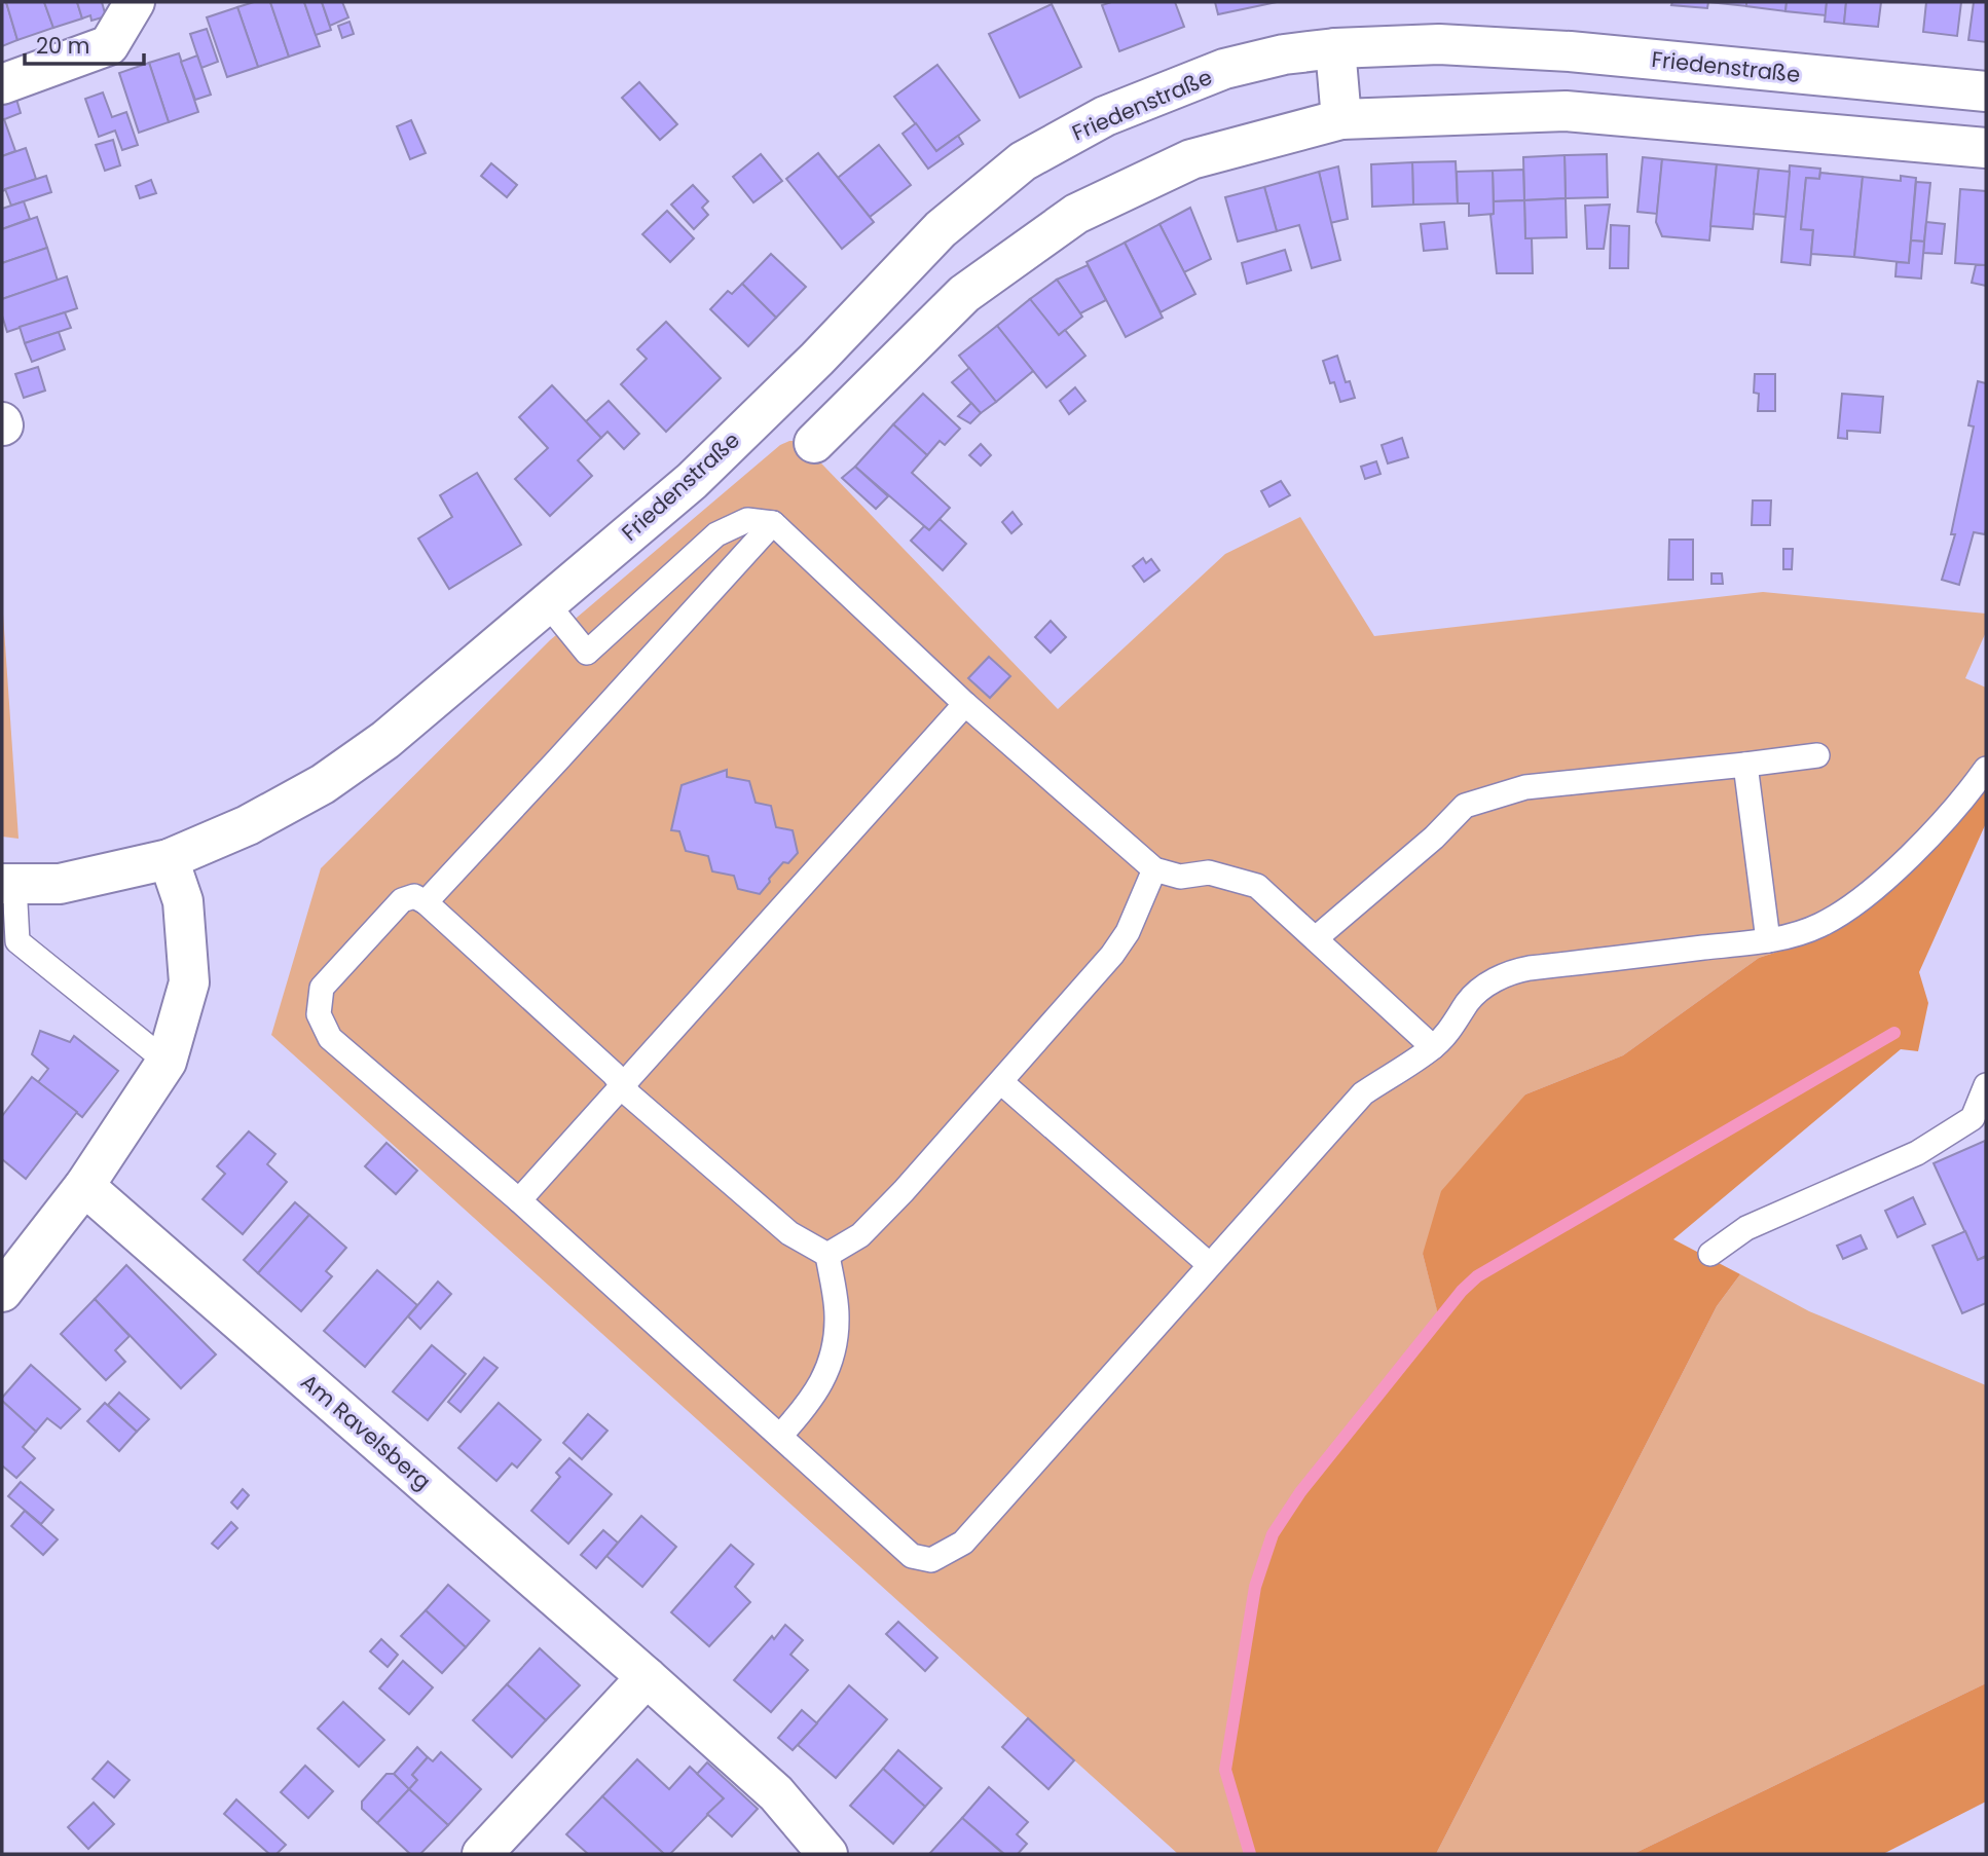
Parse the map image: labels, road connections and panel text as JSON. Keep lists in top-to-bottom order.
{
  "streets": {
    "street": ["Friedenstraße", "Am Ravelsberg"]
  },
  "scale_bar": "20 m"
}
